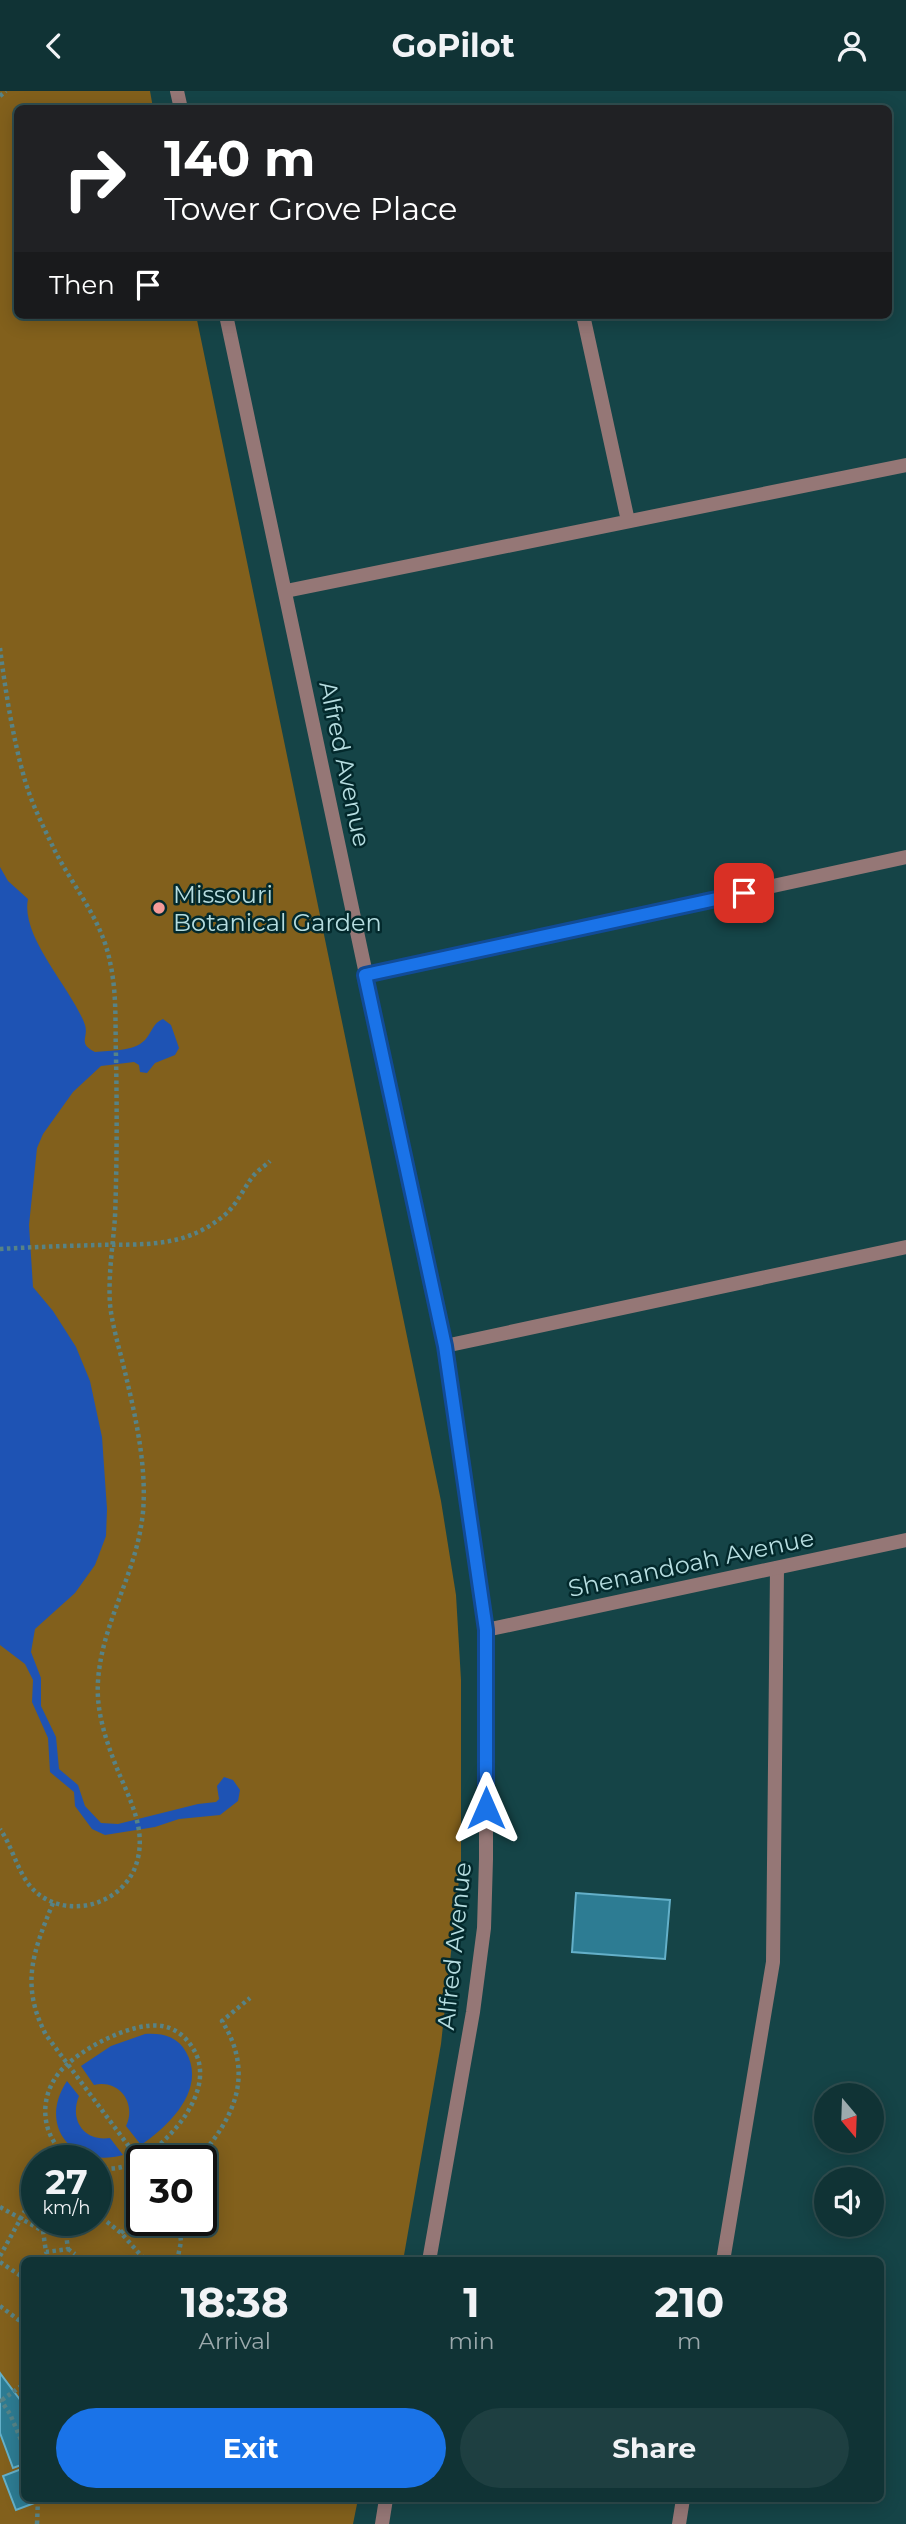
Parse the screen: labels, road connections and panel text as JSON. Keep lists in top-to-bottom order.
{
  "streets": {
    "street": ["Alfred Avenue", "Shenandoah Avenue"]
  },
  "crossings": [
    ["Alfred Avenue", "Shenandoah Avenue"]
  ],
  "places": ["Missouri Botanical Garden"],
  "north": "bottom",
  "page": {
    "header": "GoPilot",
    "turn": ["140 m", "Tower Grove Place"],
    "then": "Then",
    "speed": "27 km/h",
    "limit": "30",
    "eta": [
      "18:38",
      "Arrival",
      "1",
      "min",
      "210",
      "m"
    ],
    "buttons": ["Exit", "Share"]
  }
}
